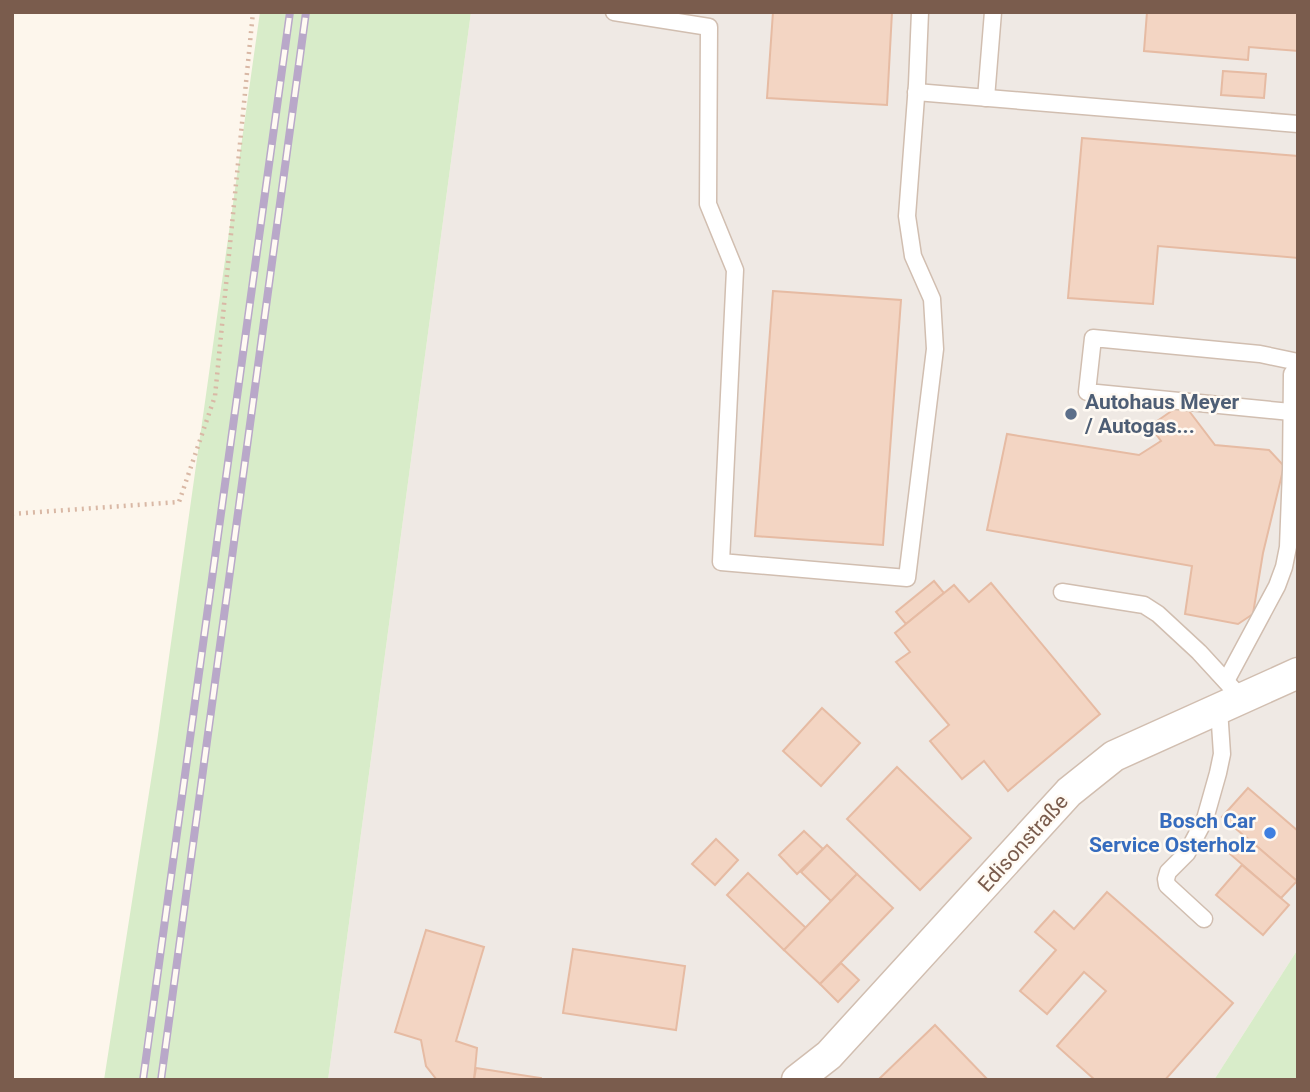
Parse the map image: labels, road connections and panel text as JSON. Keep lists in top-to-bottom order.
{
  "streets": {
    "street": ["Edisonstraße"]
  },
  "places": ["Autohaus Meyer / Autogas...", "Bosch Car Service Osterholz"]
}
